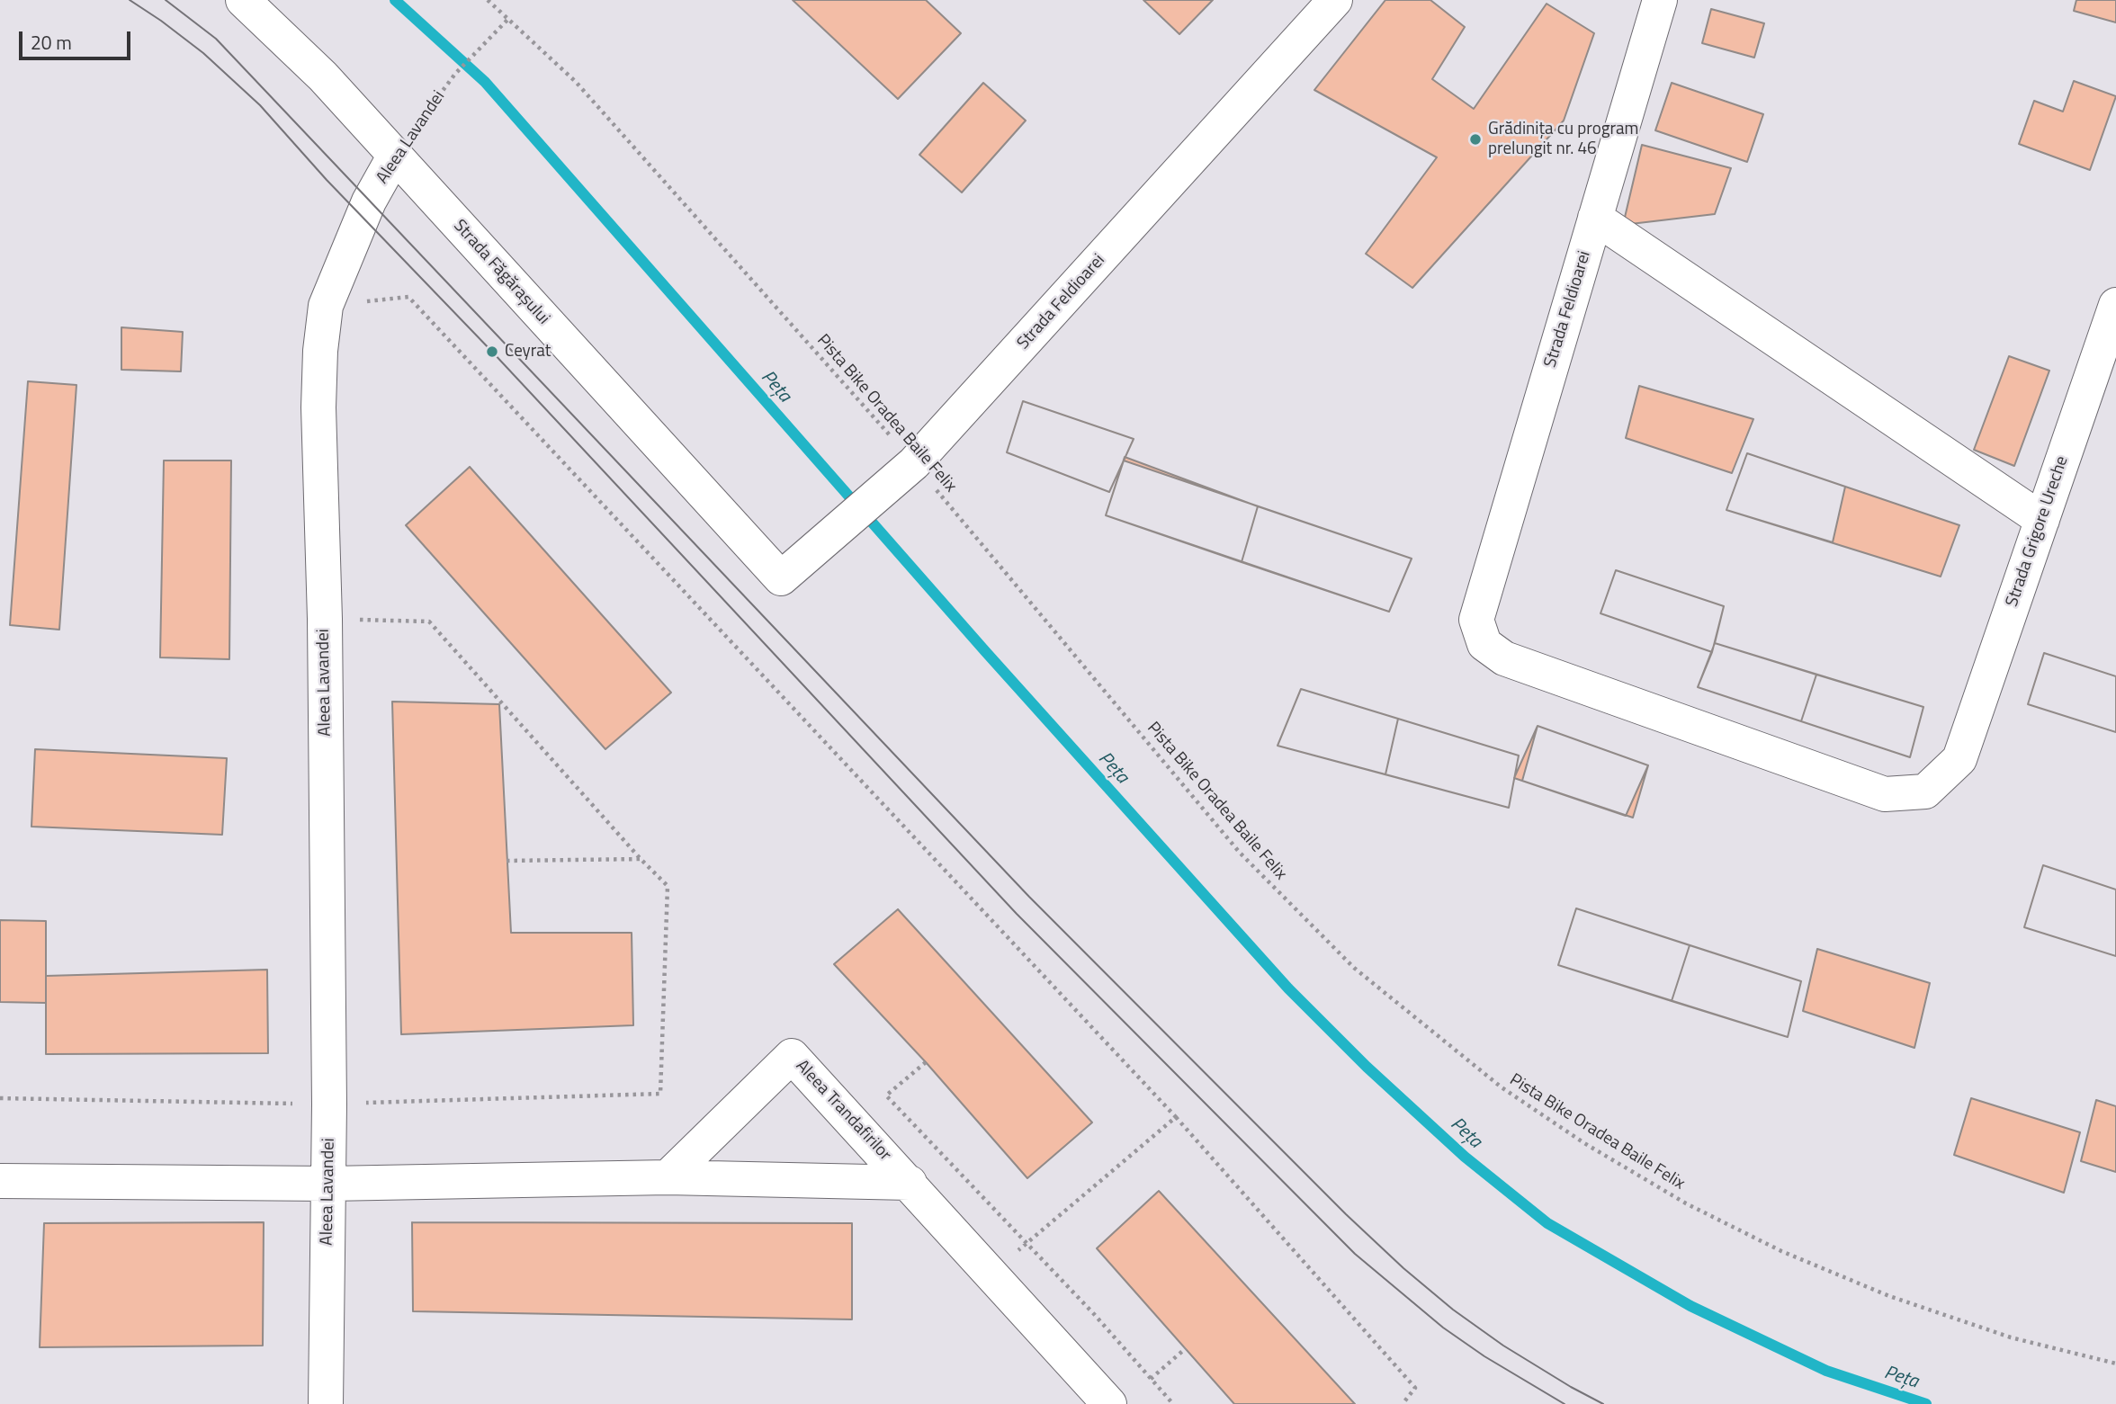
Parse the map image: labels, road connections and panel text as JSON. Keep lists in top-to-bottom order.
{
  "streets": {
    "street": [
      "Aleea Lavandei",
      "Strada Făgărașului",
      "Strada Feldioarei",
      "Strada Grigore Ureche",
      "Aleea Trandafirilor"
    ],
    "path": ["Pista Bike Oradea Baile Felix"]
  },
  "crossings": [
    ["Aleea Lavandei", "Strada Făgărașului"],
    ["Aleea Lavandei", "Pista Bike Oradea Baile Felix"],
    ["Aleea Lavandei", "Aleea Trandafirilor"],
    ["Strada Făgărașului", "Strada Feldioarei"],
    ["Strada Feldioarei", "Pista Bike Oradea Baile Felix"],
    ["Strada Feldioarei", "Strada Grigore Ureche"]
  ],
  "water": ["Peța"],
  "places": ["Grădinița cu program prelungit nr. 46", "Ceyrat"],
  "scale_bar": "20 m"
}
